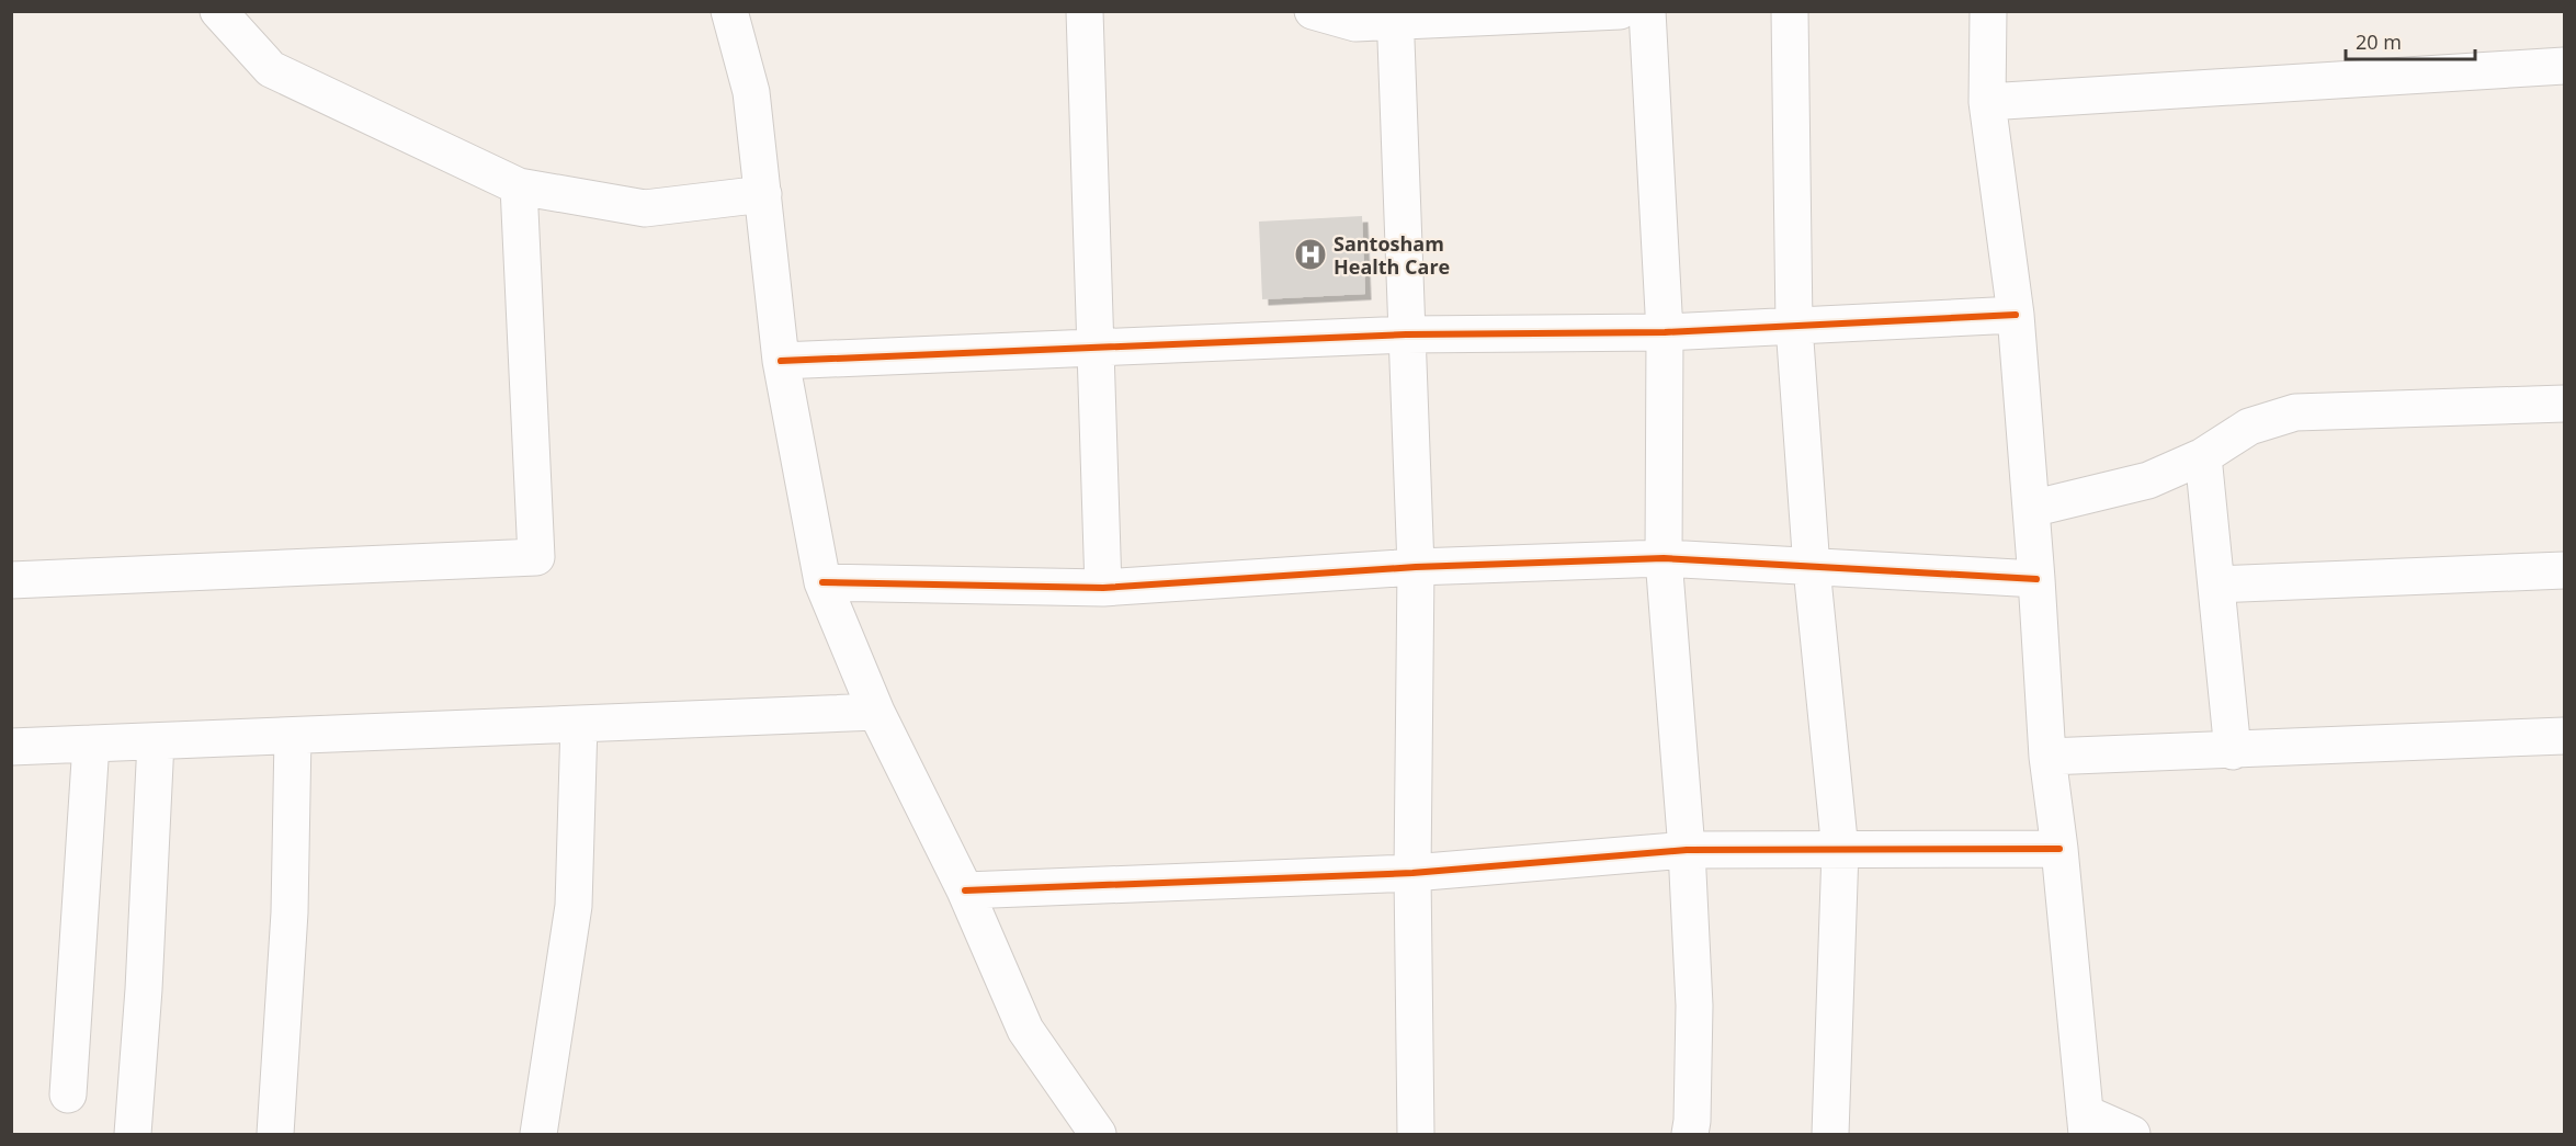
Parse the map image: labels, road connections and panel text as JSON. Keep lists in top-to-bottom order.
{
  "places": {
    "hospital": ["Santosham Health Care"]
  },
  "scale_bar": "20 m"
}
